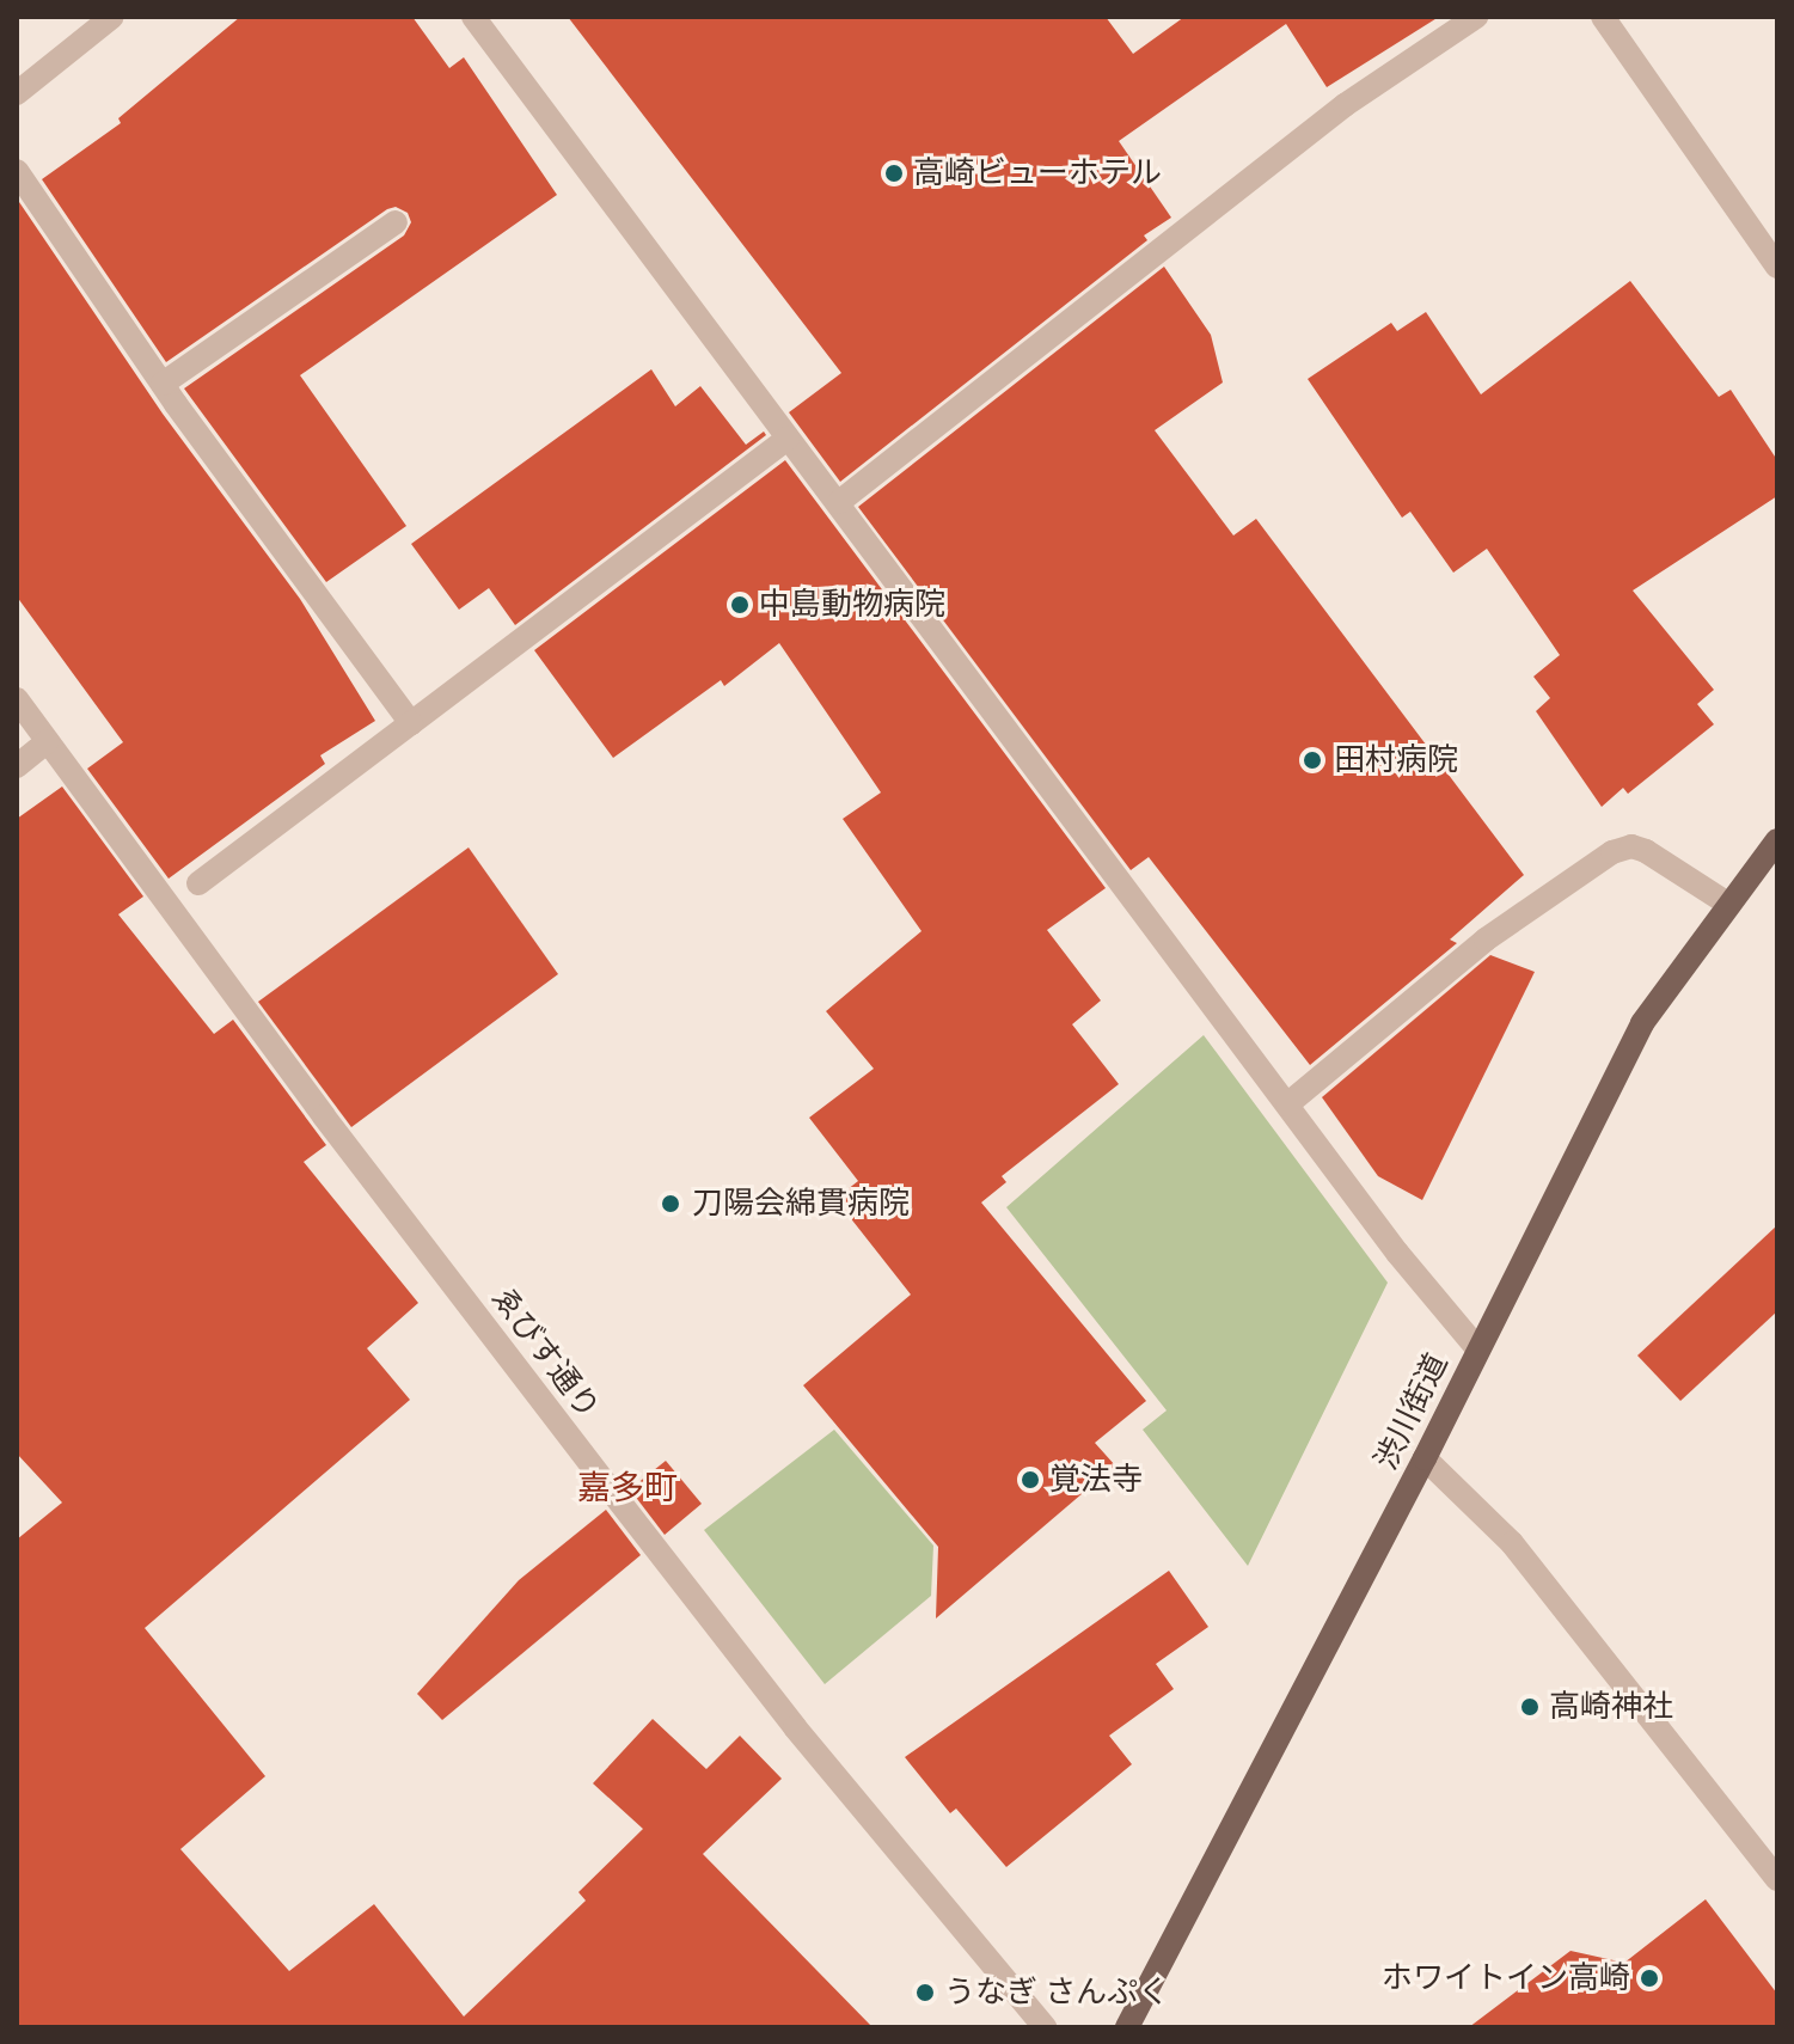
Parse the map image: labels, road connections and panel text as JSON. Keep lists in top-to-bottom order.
{
  "streets": {
    "main road": ["渋川街道"],
    "street": ["ゑびす通り"]
  },
  "districts": ["嘉多町"],
  "places": [
    "高崎ビューホテル",
    "中島動物病院",
    "田村病院",
    "刀陽会綿貫病院",
    "覚法寺",
    "高崎神社",
    "ホワイトイン高崎",
    "うなぎ さんぷく"
  ]
}
